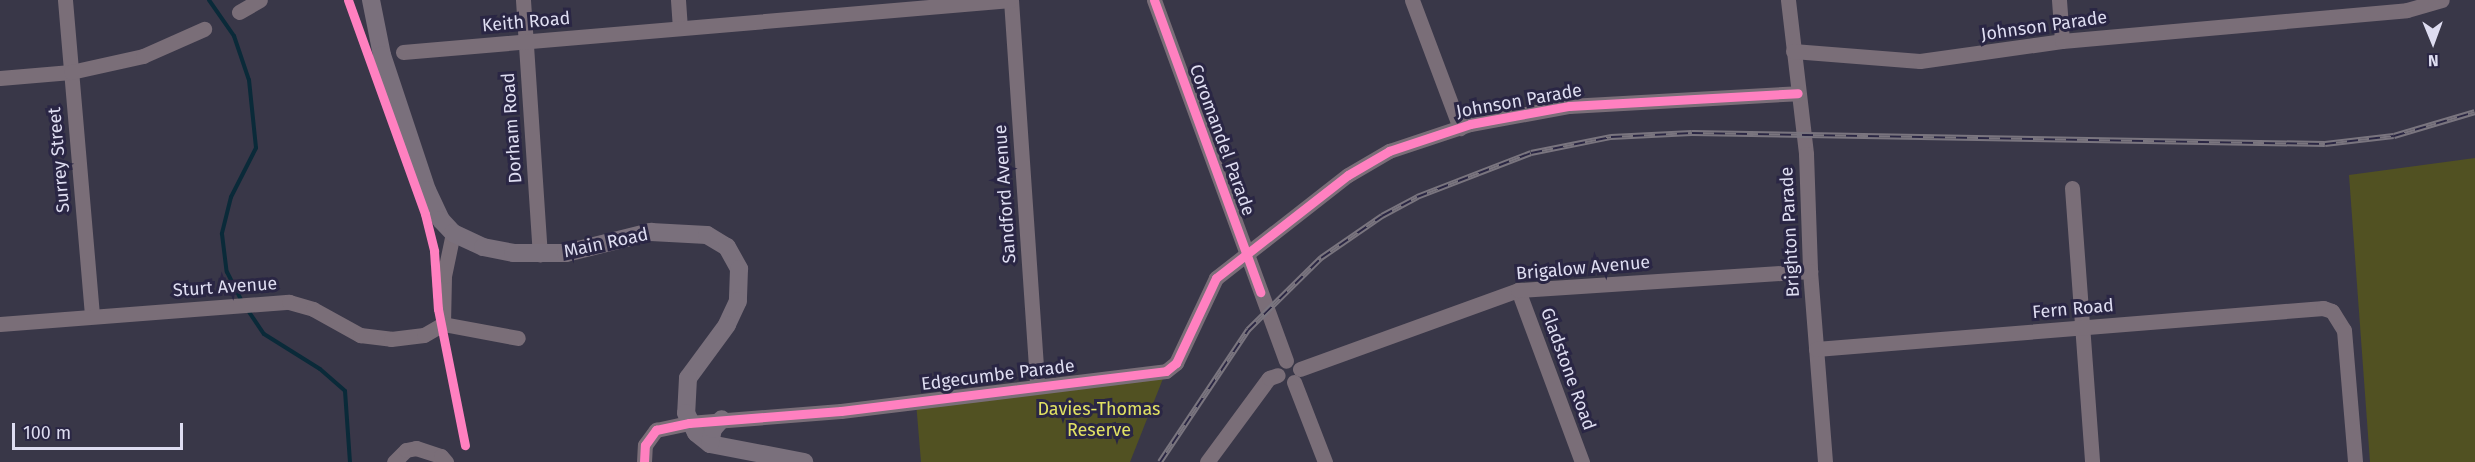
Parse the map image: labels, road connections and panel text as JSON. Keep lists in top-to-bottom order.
{
  "streets": {
    "main road": ["Main Road"],
    "street": [
      "Keith Road",
      "Johnson Parade",
      "Dorham Road",
      "Coromandel Parade",
      "Surrey Street",
      "Sandford Avenue",
      "Brighton Parade",
      "Brigalow Avenue",
      "Sturt Avenue",
      "Fern Road",
      "Gladstone Road",
      "Edgecumbe Parade"
    ]
  },
  "crossings": [
    ["Keith Road", "Dorham Road"],
    ["Keith Road", "Sandford Avenue"],
    ["Johnson Parade", "Coromandel Parade"],
    ["Johnson Parade", "Brighton Parade"],
    ["Johnson Parade", "Edgecumbe Parade"],
    ["Dorham Road", "Main Road"],
    ["Coromandel Parade", "Brigalow Avenue"],
    ["Coromandel Parade", "Edgecumbe Parade"],
    ["Surrey Street", "Sturt Avenue"],
    ["Sandford Avenue", "Edgecumbe Parade"],
    ["Brighton Parade", "Brigalow Avenue"],
    ["Brighton Parade", "Fern Road"],
    ["Main Road", "Edgecumbe Parade"],
    ["Brigalow Avenue", "Gladstone Road"]
  ],
  "parks": ["Davies-Thomas Reserve"],
  "scale_bar": "100 m",
  "north": "bottom"
}
